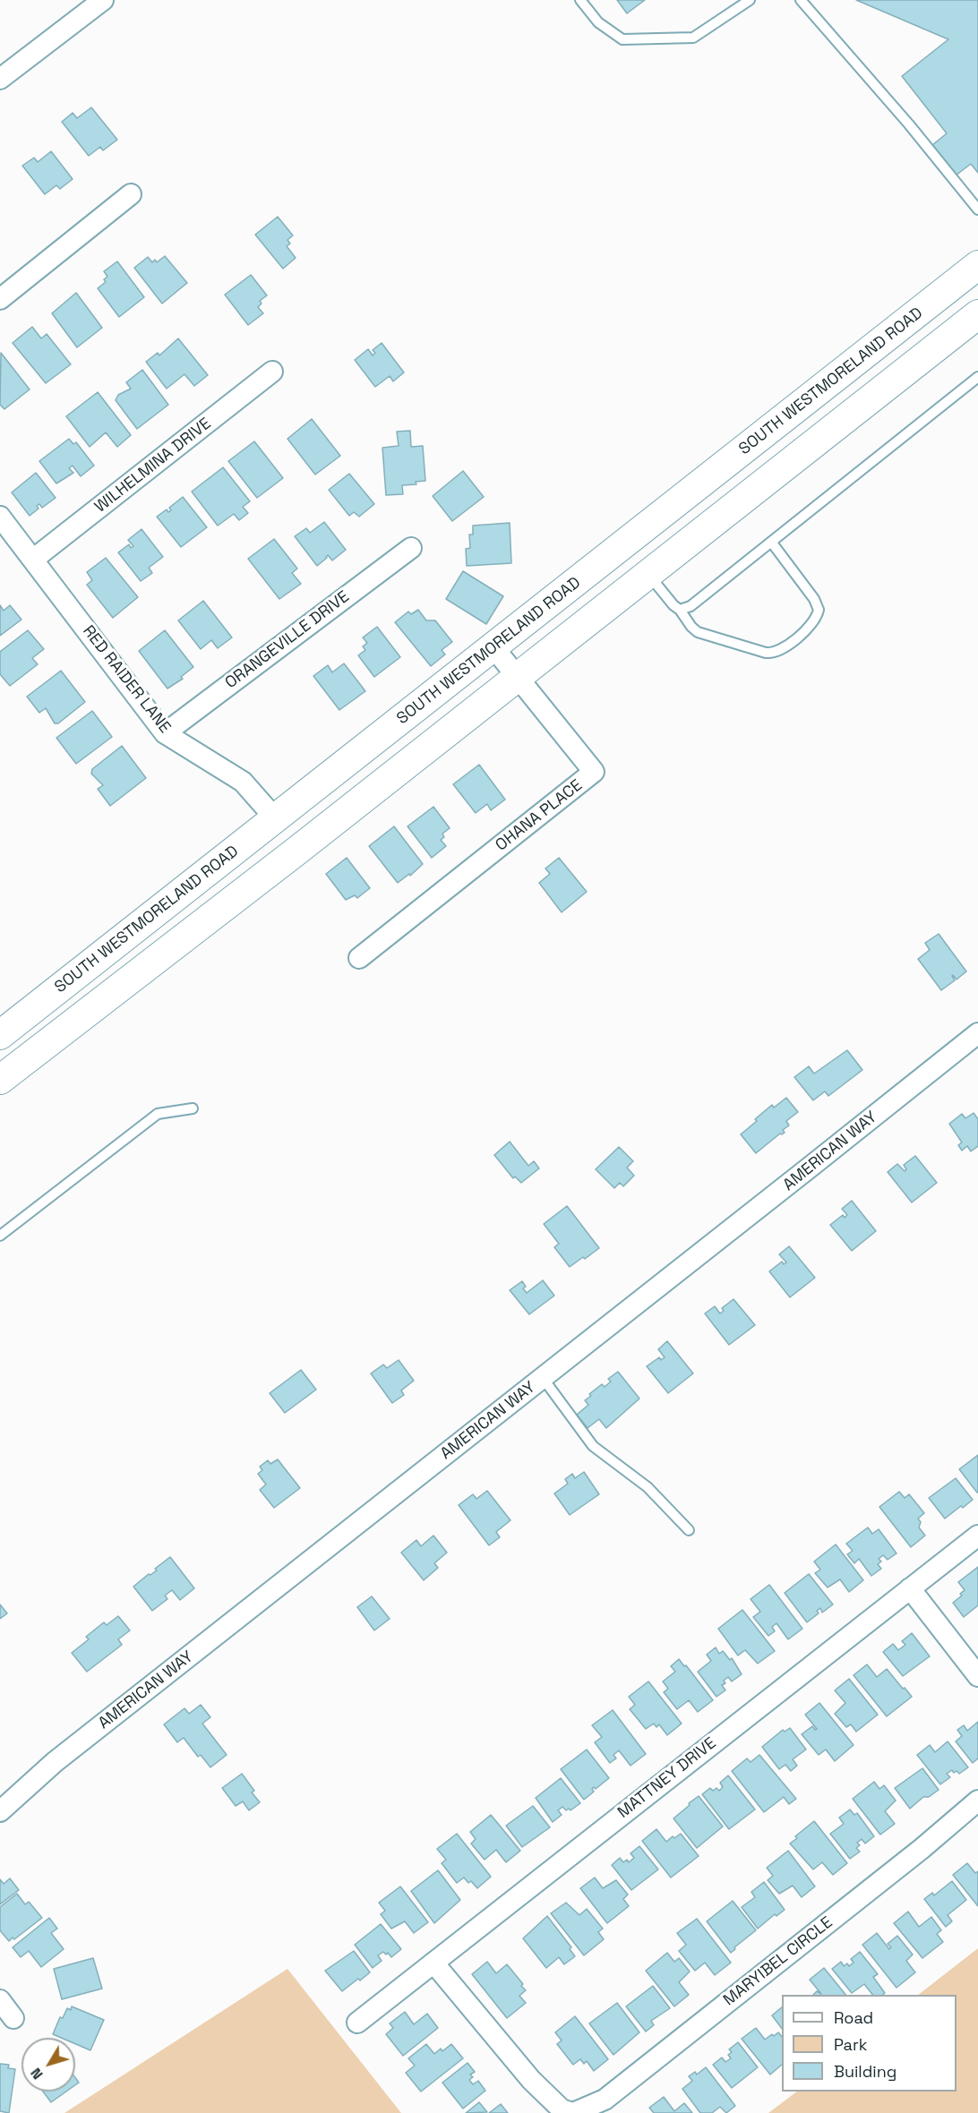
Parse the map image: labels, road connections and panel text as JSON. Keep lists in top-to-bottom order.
{
  "streets": {
    "main road": ["SOUTH WESTMORELAND ROAD"],
    "street": [
      "WILHELMINA DRIVE",
      "ORANGEVILLE DRIVE",
      "RED RAIDER LANE",
      "OHANA PLACE",
      "AMERICAN WAY",
      "MATTNEY DRIVE",
      "MARYIBEL CIRCLE"
    ]
  },
  "crossings": [
    ["SOUTH WESTMORELAND ROAD", "RED RAIDER LANE"],
    ["SOUTH WESTMORELAND ROAD", "OHANA PLACE"],
    ["WILHELMINA DRIVE", "RED RAIDER LANE"],
    ["ORANGEVILLE DRIVE", "RED RAIDER LANE"],
    ["MATTNEY DRIVE", "MARYIBEL CIRCLE"]
  ],
  "legend": ["Road", "Park", "Building"],
  "north": "bottom left"
}
